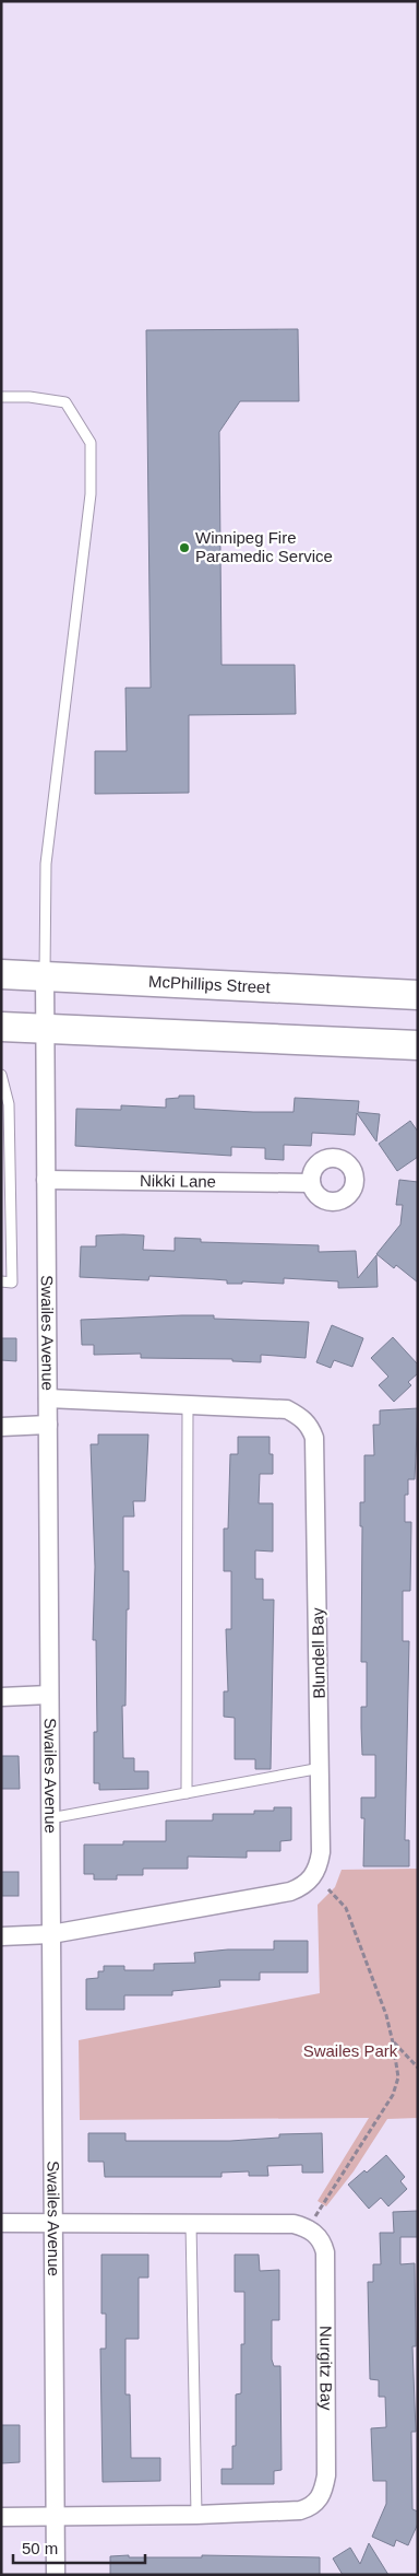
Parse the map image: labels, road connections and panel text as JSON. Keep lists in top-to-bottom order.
{
  "streets": {
    "main road": ["McPhillips Street"],
    "street": [
      "Nikki Lane",
      "Swailes Avenue",
      "Blundell Bay",
      "Nurgitz Bay"
    ]
  },
  "crossings": [
    ["McPhillips Street", "Swailes Avenue"],
    ["Nikki Lane", "Swailes Avenue"],
    ["Swailes Avenue", "Blundell Bay"],
    ["Swailes Avenue", "Nurgitz Bay"]
  ],
  "parks": ["Swailes Park"],
  "places": ["Winnipeg Fire Paramedic Service"],
  "scale_bar": "50 m"
}
